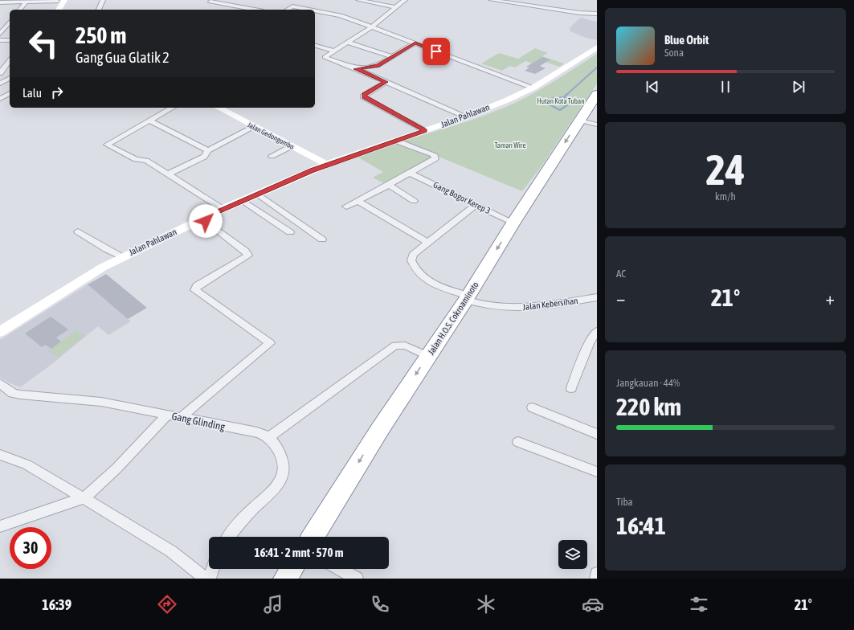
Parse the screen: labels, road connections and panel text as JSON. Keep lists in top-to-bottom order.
{
  "streets": {
    "highway": ["Jalan H.O.S. Cokroaminoto"],
    "main road": ["Jalan Pahlawan", "Jalan Gedongombo"],
    "street": ["Gang Bogor Kerep 3", "Jalan Kebersihan", "Gang Glinding"]
  },
  "crossings": [
    ["Jalan Pahlawan", "Jalan Gedongombo"],
    ["Gang Bogor Kerep 3", "Jalan Kebersihan"],
    ["Gang Bogor Kerep 3", "Jalan H.O.S. Cokroaminoto"],
    ["Jalan Kebersihan", "Jalan H.O.S. Cokroaminoto"]
  ],
  "one_way": ["Jalan H.O.S. Cokroaminoto"],
  "parks": ["Hutan Kota Tuban", "Taman Wire"],
  "page": {
    "turn": ["250 m", "Gang Gua Glatik 2"],
    "song": ["Blue Orbit", "Sona"],
    "then": "Lalu",
    "tile": [
      ["24", "km/h"],
      "AC",
      ["Jangkauan · 44%", "220 km"],
      ["Tiba", "16:41"]
    ],
    "heat": ["−", "21°", "+"],
    "limit": "30",
    "trip": "16:41 · 2 mnt · 570 m",
    "tabs": ["16:39", "21°"]
  }
}
